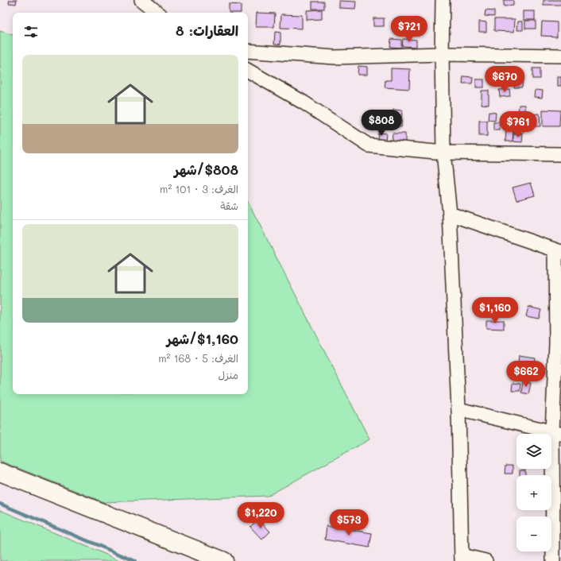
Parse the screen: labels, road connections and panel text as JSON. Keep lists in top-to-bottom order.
{
  "page": {
    "heading": "العقارات: 8",
    "price": [
      "$721",
      "$670",
      "$808",
      "$761",
      "$1,160",
      "$662",
      "$1,220",
      "$573"
    ],
    "list": [
      {
        "name": "$808/شهر",
        "note": "الغرف: 3 · 101 m² · شقة"
      },
      {
        "name": "$1,160/شهر",
        "note": "الغرف: 5 · 168 m² · منزل"
      }
    ],
    "map_buttons": ["+", "−"]
  }
}
